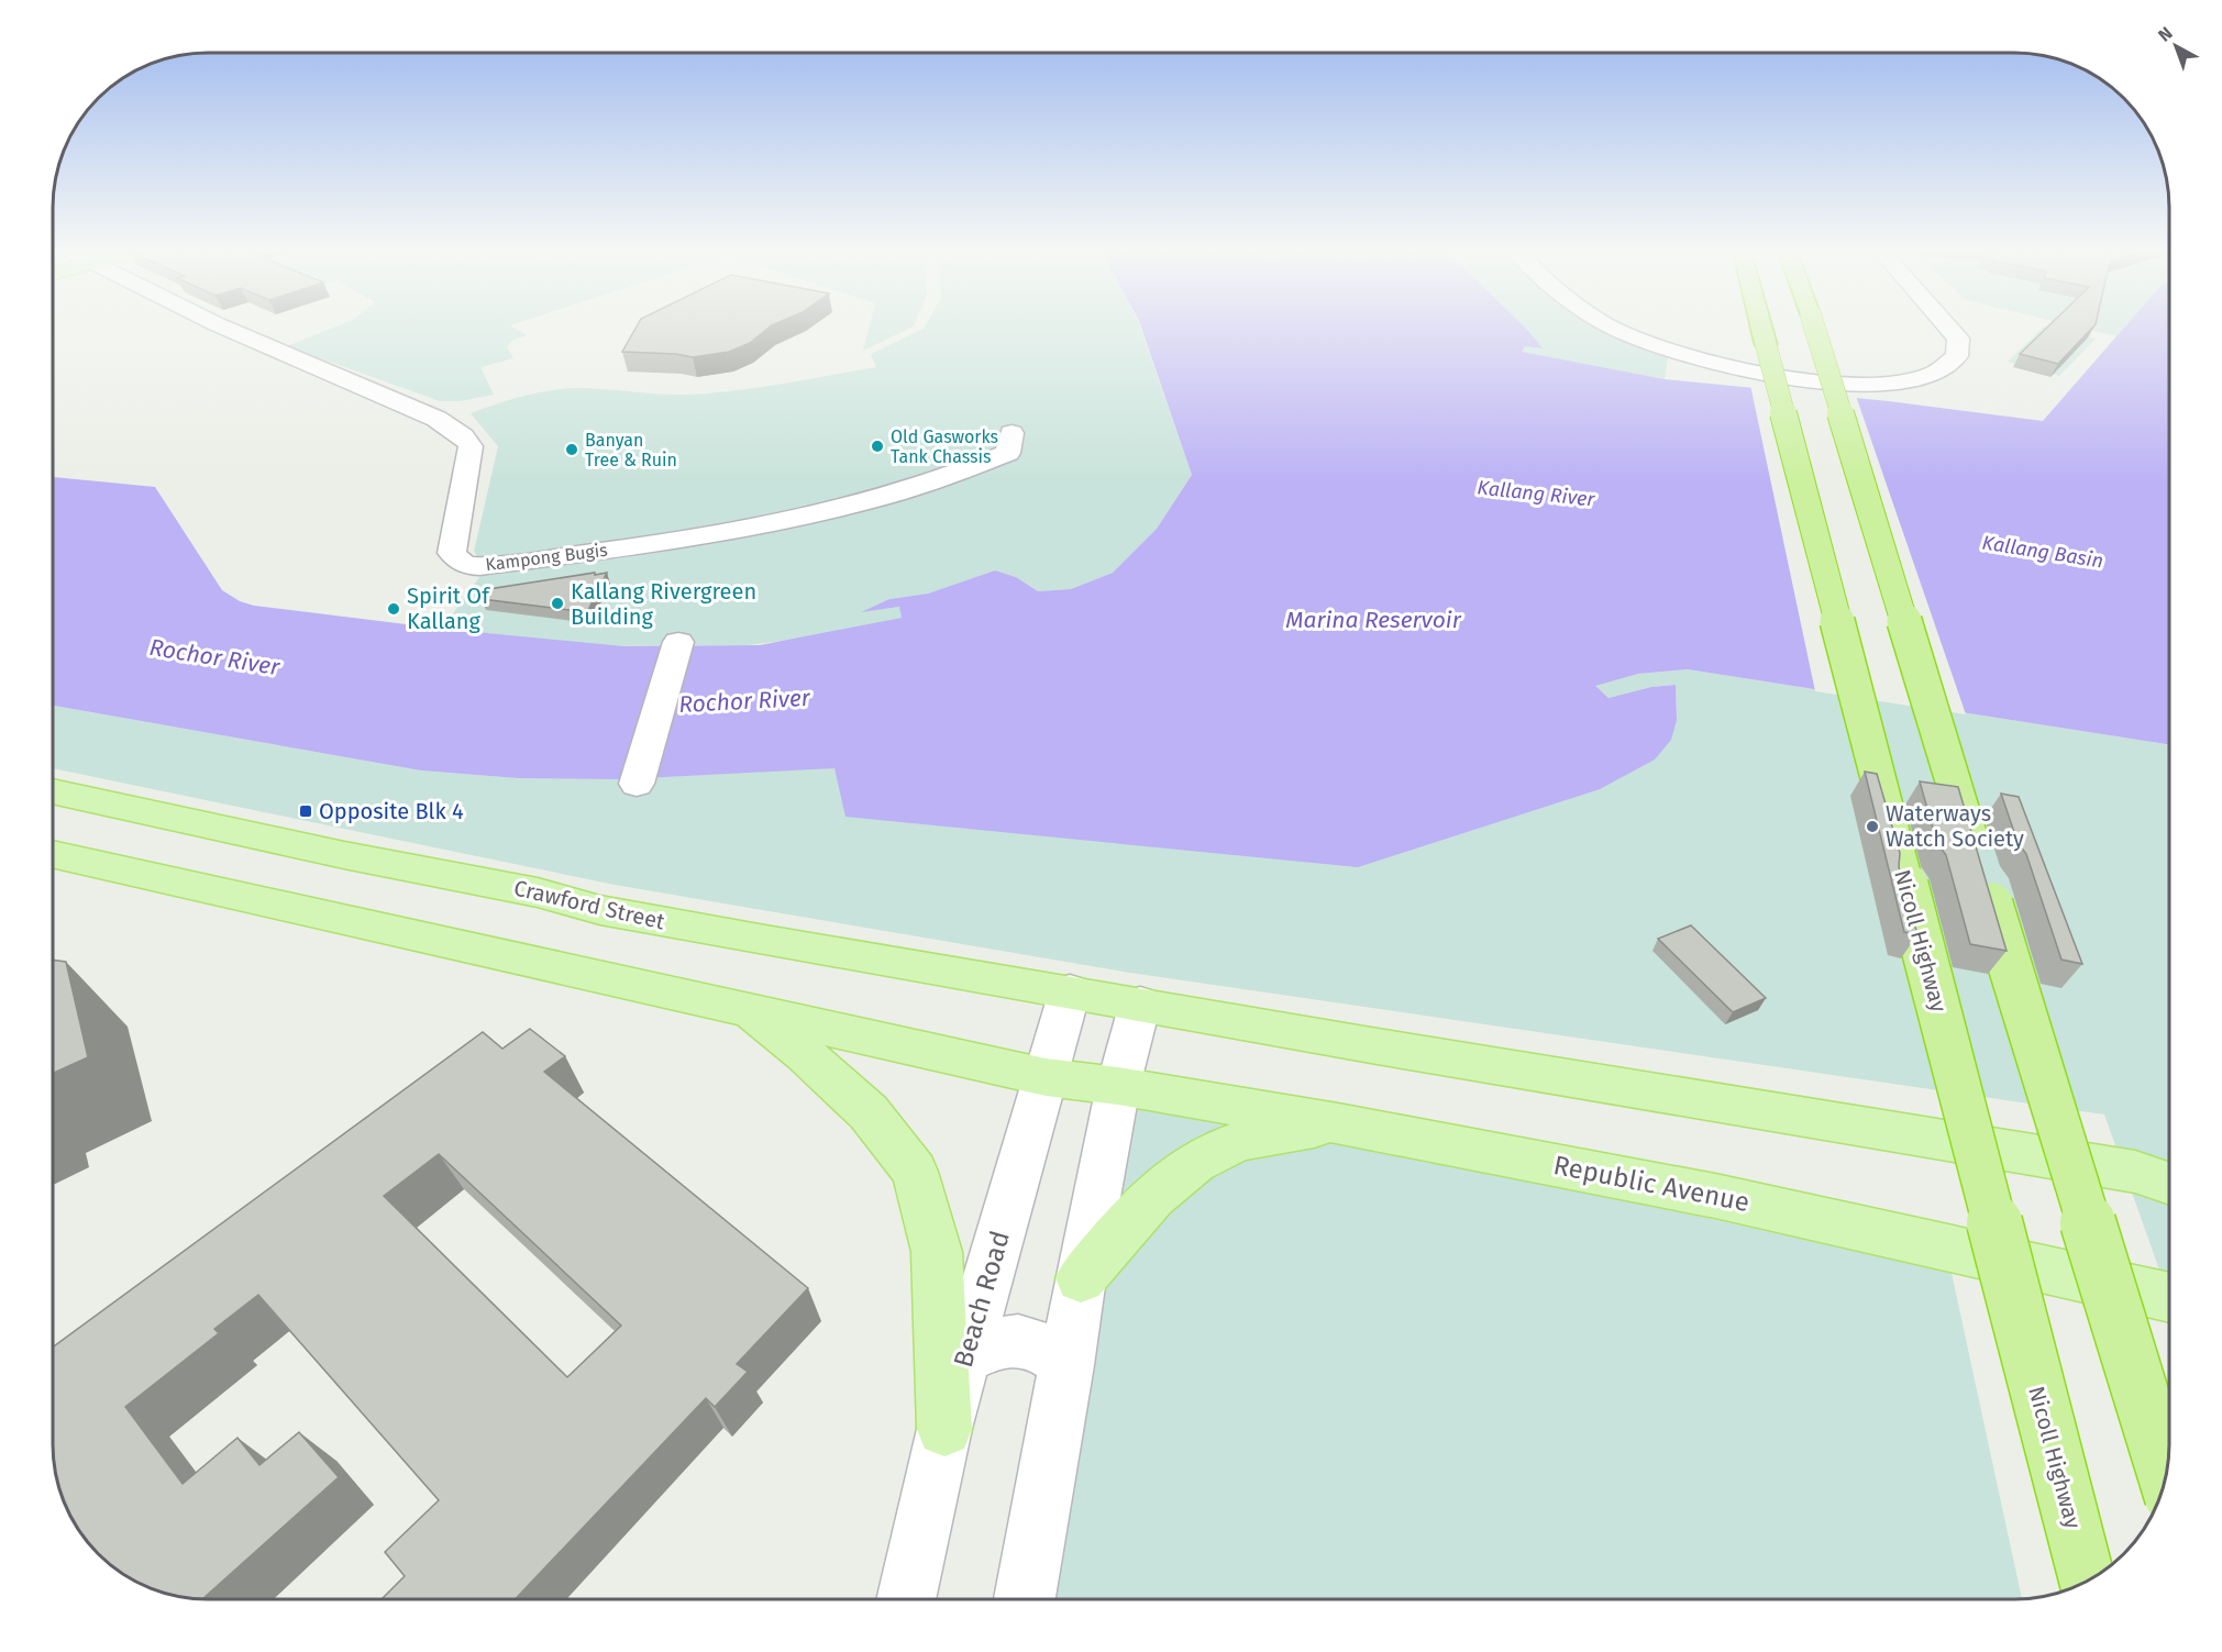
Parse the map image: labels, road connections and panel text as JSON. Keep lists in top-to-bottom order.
{
  "streets": {
    "highway": ["Nicoll Highway"],
    "main road": ["Crawford Street", "Republic Avenue"],
    "street": ["Kampong Bugis", "Beach Road"]
  },
  "crossings": [
    ["Crawford Street", "Beach Road"]
  ],
  "water": [
    "Kallang River",
    "Kallang Basin",
    "Marina Reservoir",
    "Rochor River"
  ],
  "places": {
    "other": [
      "Old Gasworks Tank Chassis",
      "Banyan Tree & Ruin",
      "Kallang Rivergreen Building",
      "Spirit Of Kallang",
      "Waterways Watch Society"
    ],
    "transit": ["Opposite Blk 4"]
  },
  "north": "top left"
}
